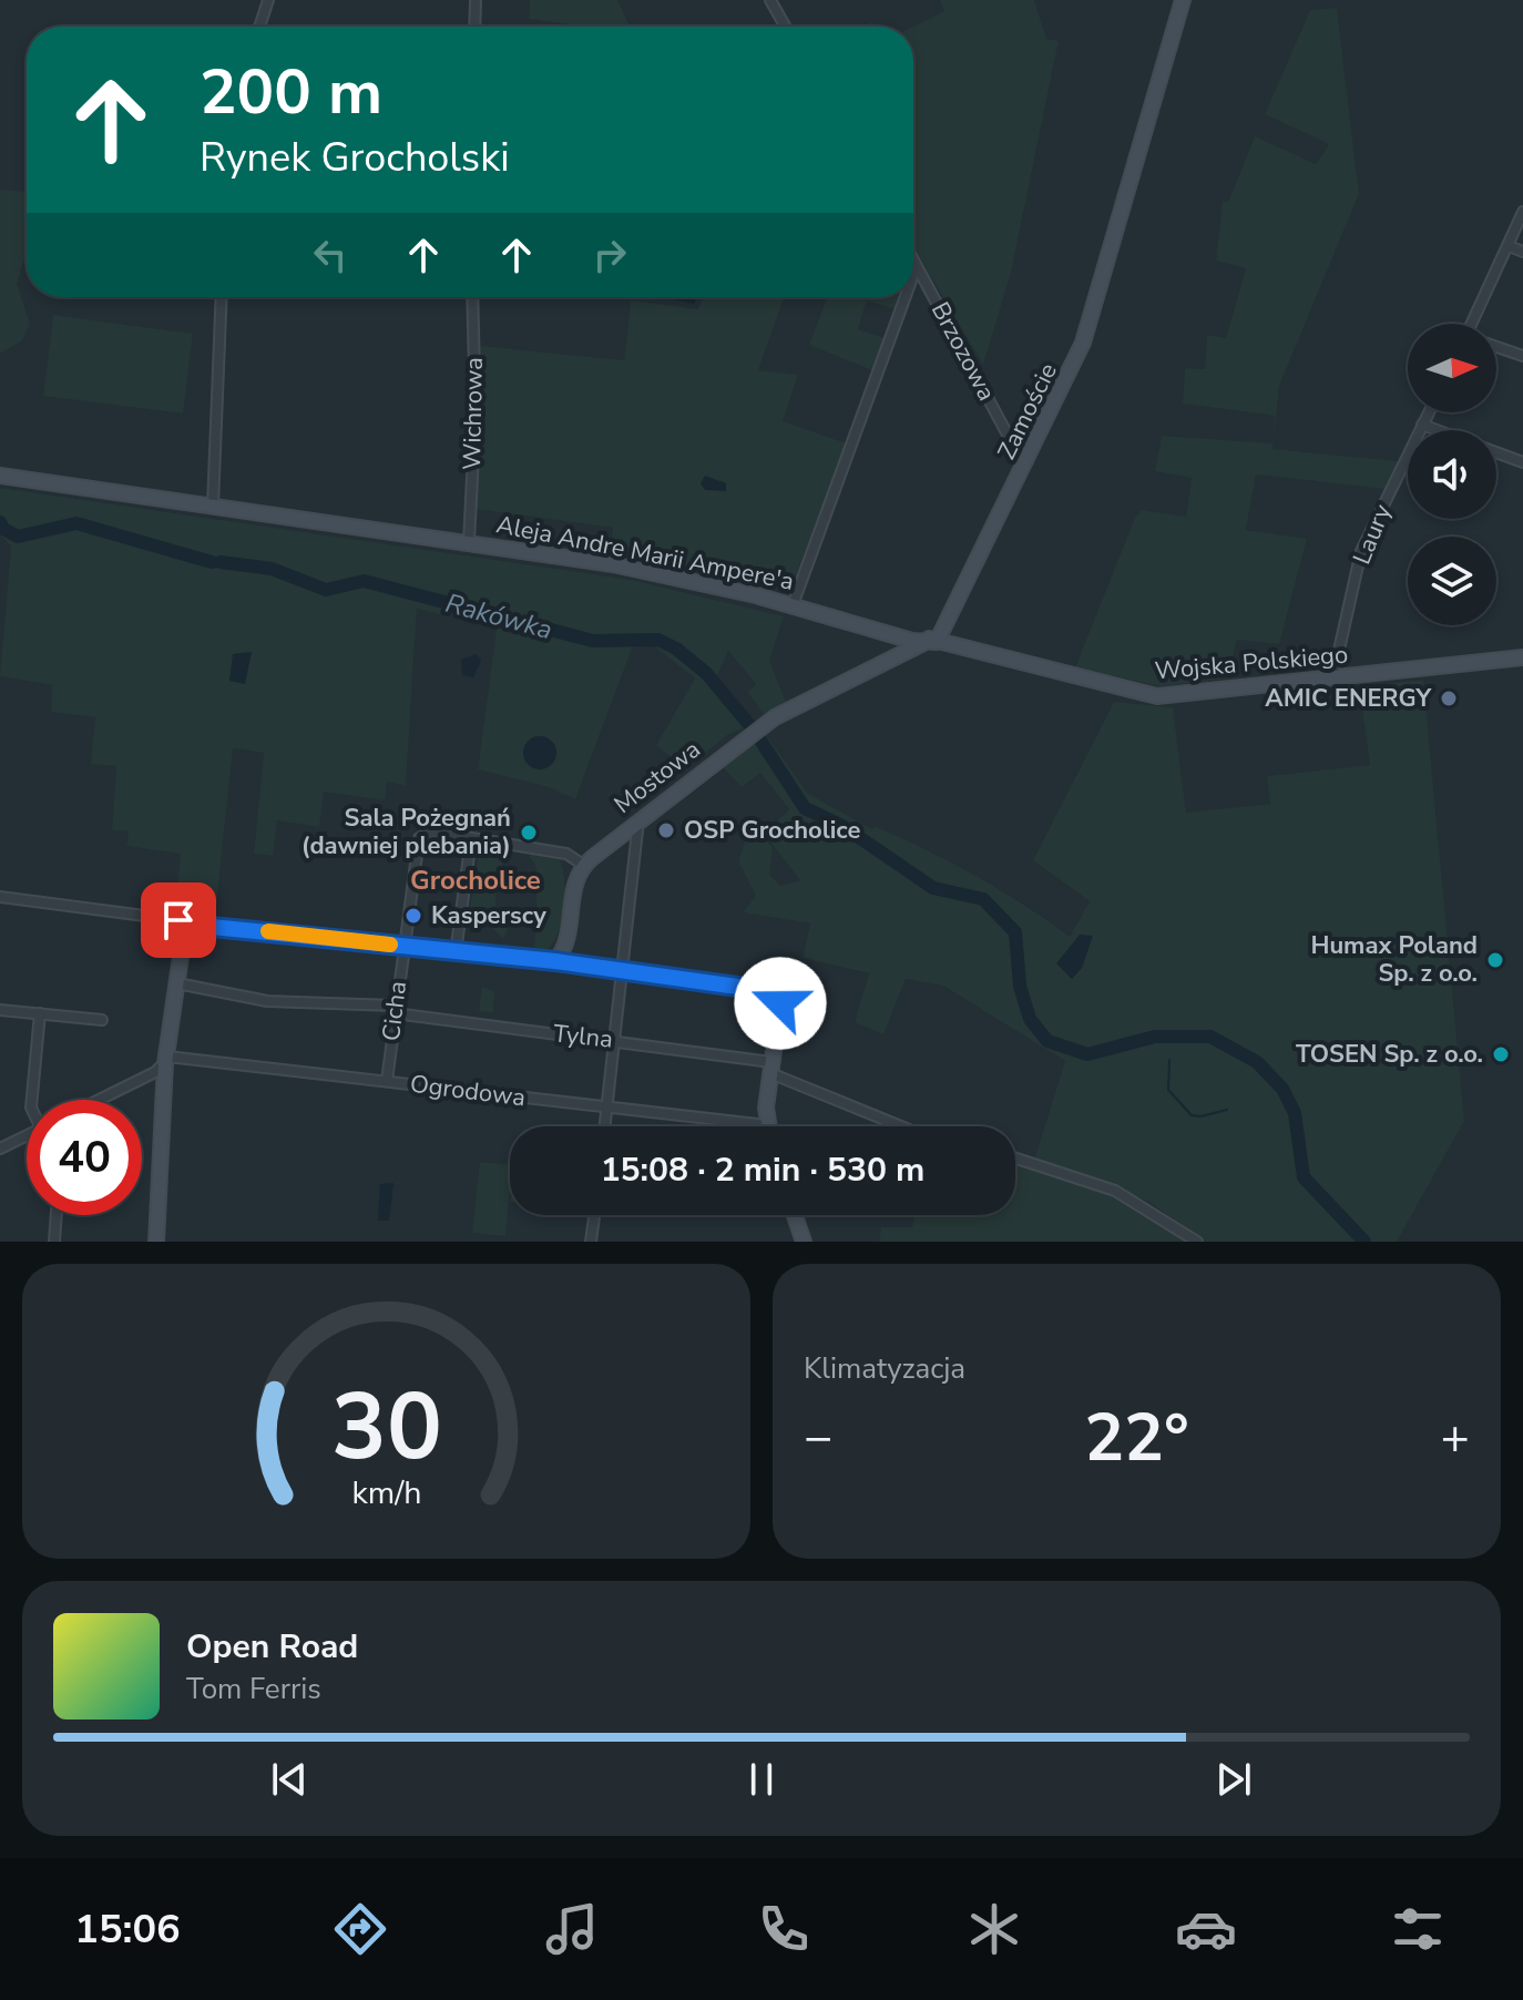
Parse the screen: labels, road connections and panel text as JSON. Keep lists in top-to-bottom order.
{
  "streets": {
    "street": [
      "Brzozowa",
      "Zamoście",
      "Wichrowa",
      "Laury",
      "Aleja Andre Marii Ampere'a",
      "Wojska Polskiego",
      "Mostowa",
      "Cicha",
      "Tylna",
      "Ogrodowa"
    ]
  },
  "crossings": [
    ["Brzozowa", "Zamoście"],
    ["Zamoście", "Aleja Andre Marii Ampere'a"],
    ["Zamoście", "Wojska Polskiego"],
    ["Wichrowa", "Aleja Andre Marii Ampere'a"],
    ["Laury", "Wojska Polskiego"],
    ["Aleja Andre Marii Ampere'a", "Wojska Polskiego"],
    ["Cicha", "Tylna"],
    ["Cicha", "Ogrodowa"]
  ],
  "districts": ["Grocholice"],
  "water": ["Rakówka"],
  "places": [
    "AMIC ENERGY",
    "OSP Grocholice",
    "Sala Pożegnań (dawniej plebania)",
    "Kasperscy",
    "Humax Poland Sp. z o.o.",
    "TOSEN Sp. z o.o."
  ],
  "north": "right",
  "page": {
    "turn": ["200 m", "Rynek Grocholski"],
    "limit": "40",
    "trip": "15:08 · 2 min · 530 m",
    "tile": "Klimatyzacja",
    "heat": ["−", "22°", "+"],
    "song": ["Open Road", "Tom Ferris"],
    "tabs": "15:06",
    "gauge": ["30", "km/h"]
  }
}
